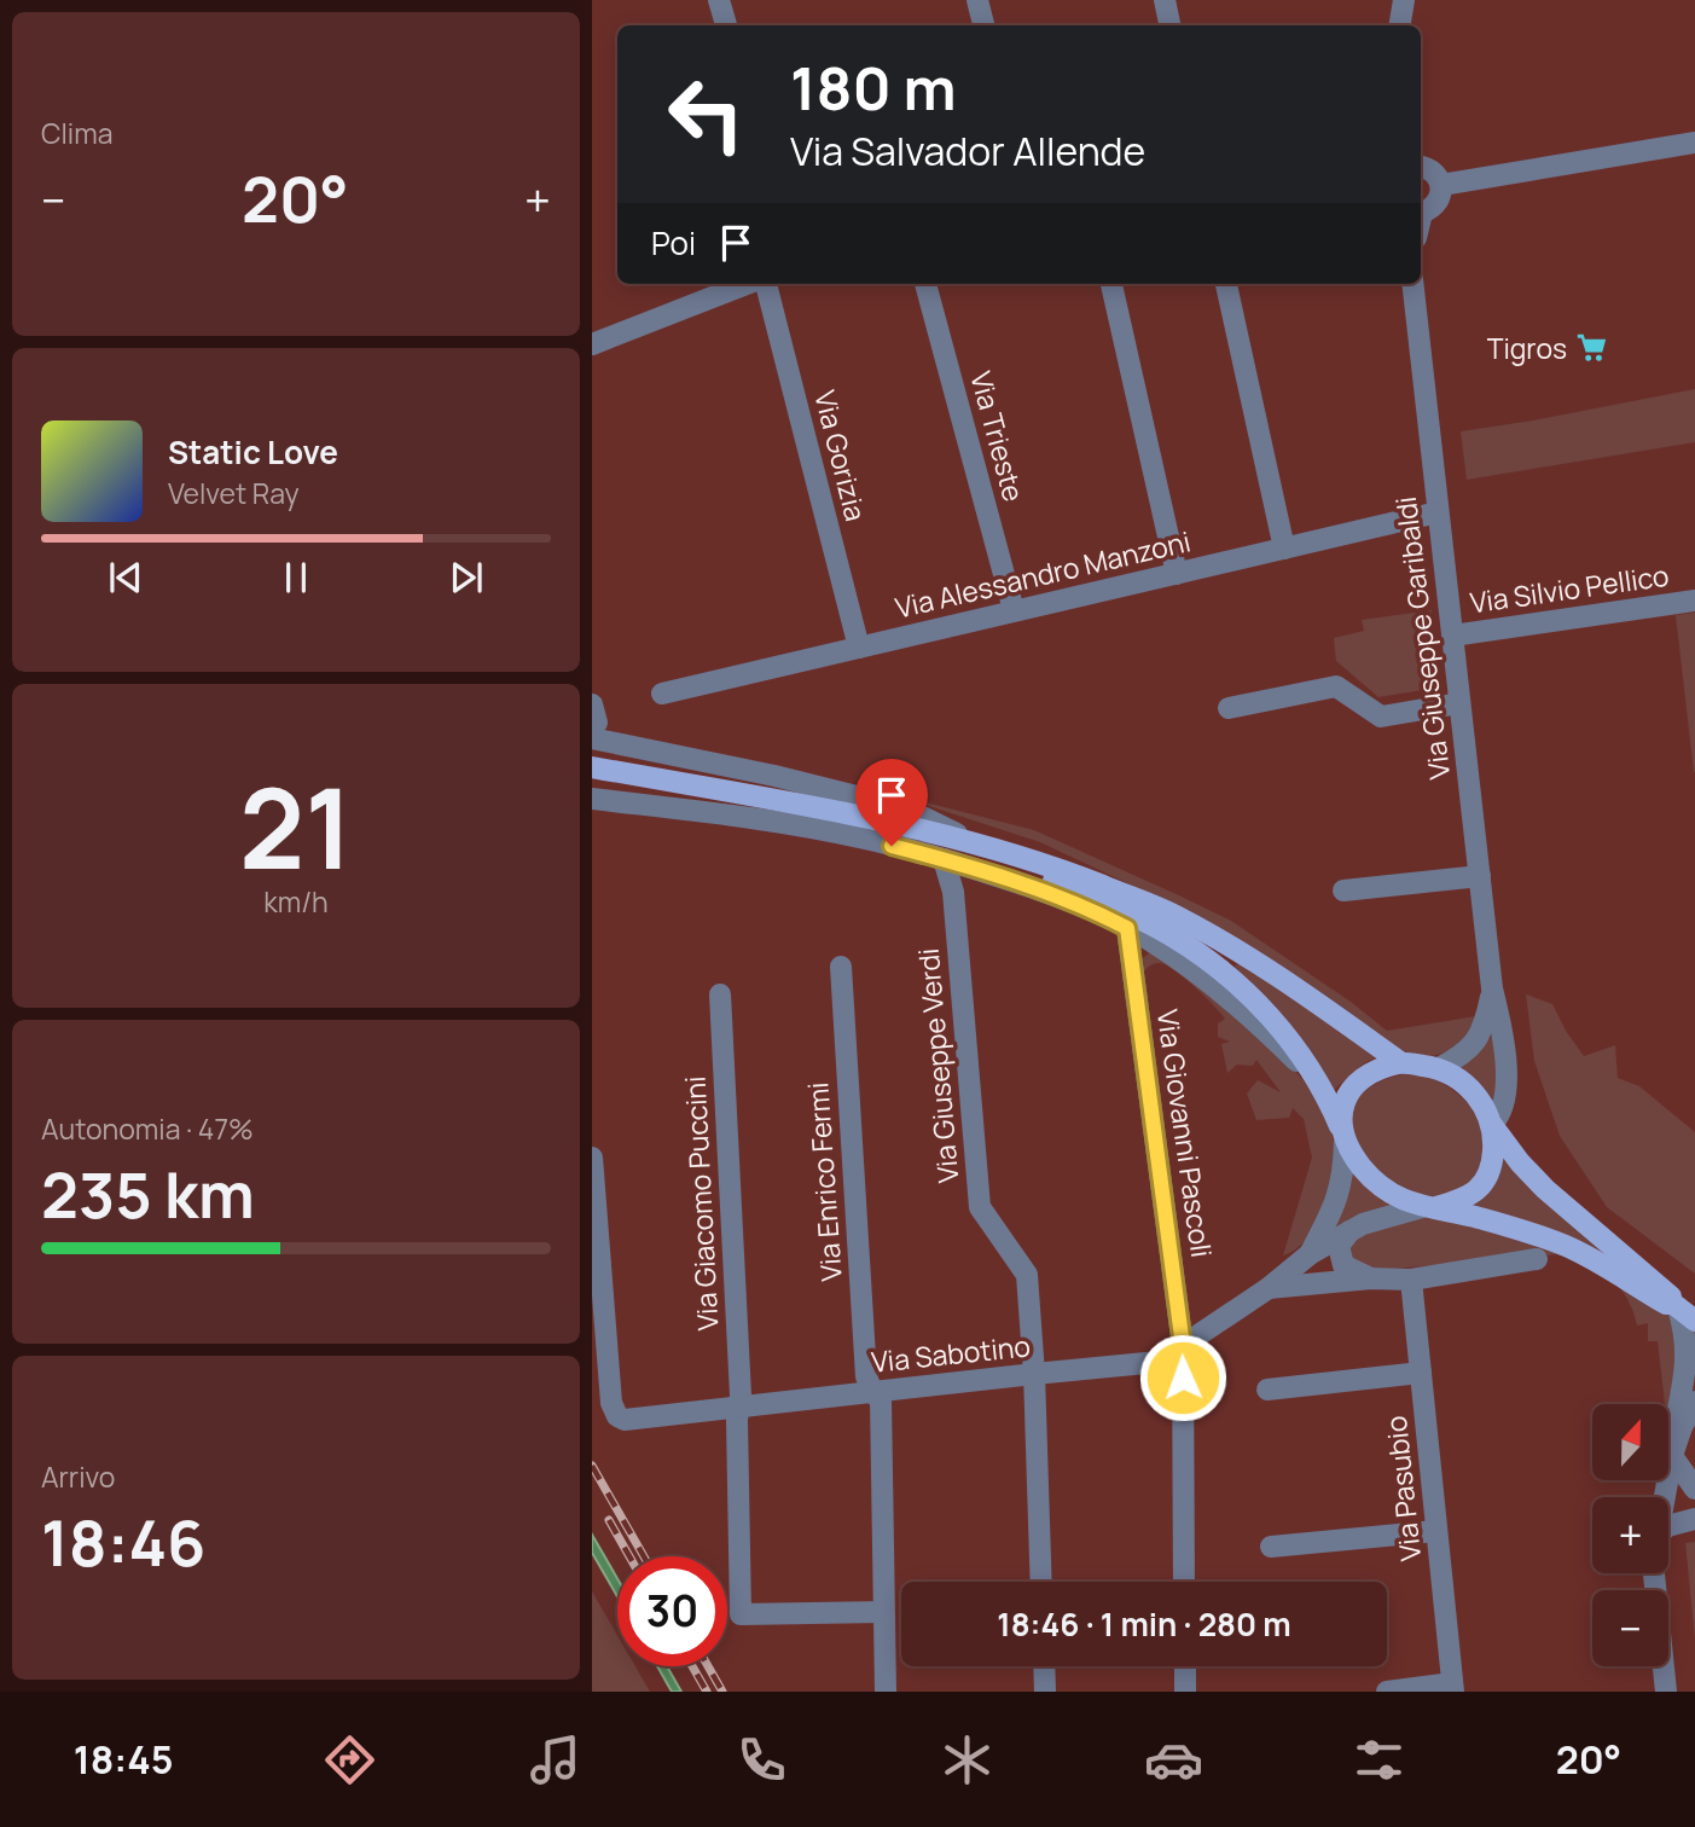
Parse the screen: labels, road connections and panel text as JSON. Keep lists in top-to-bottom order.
{
  "streets": {
    "street": [
      "Via Trieste",
      "Via Gorizia",
      "Via Alessandro Manzoni",
      "Via Silvio Pellico",
      "Via Giuseppe Garibaldi",
      "Via Giuseppe Verdi",
      "Via Giovanni Pascoli",
      "Via Enrico Fermi",
      "Via Giacomo Puccini",
      "Via Sabotino",
      "Via Pasubio"
    ]
  },
  "crossings": [
    ["Via Trieste", "Via Alessandro Manzoni"],
    ["Via Gorizia", "Via Alessandro Manzoni"],
    ["Via Alessandro Manzoni", "Via Giuseppe Garibaldi"],
    ["Via Silvio Pellico", "Via Giuseppe Garibaldi"],
    ["Via Giuseppe Verdi", "Via Sabotino"],
    ["Via Giovanni Pascoli", "Via Sabotino"],
    ["Via Enrico Fermi", "Via Giacomo Puccini"],
    ["Via Enrico Fermi", "Via Sabotino"],
    ["Via Giacomo Puccini", "Via Sabotino"],
    ["Via Sabotino", "Via Pasubio"]
  ],
  "places": {
    "supermarket": ["Tigros"]
  },
  "north": "top",
  "page": {
    "tile": [
      "Clima",
      ["21", "km/h"],
      ["Autonomia · 47%", "235 km"],
      ["Arrivo", "18:46"]
    ],
    "turn": ["180 m", "Via Salvador Allende"],
    "heat": ["−", "20°", "+"],
    "then": "Poi",
    "song": ["Static Love", "Velvet Ray"],
    "map_buttons": ["+", "−"],
    "limit": "30",
    "trip": "18:46 · 1 min · 280 m",
    "tabs": ["18:45", "20°"]
  }
}
